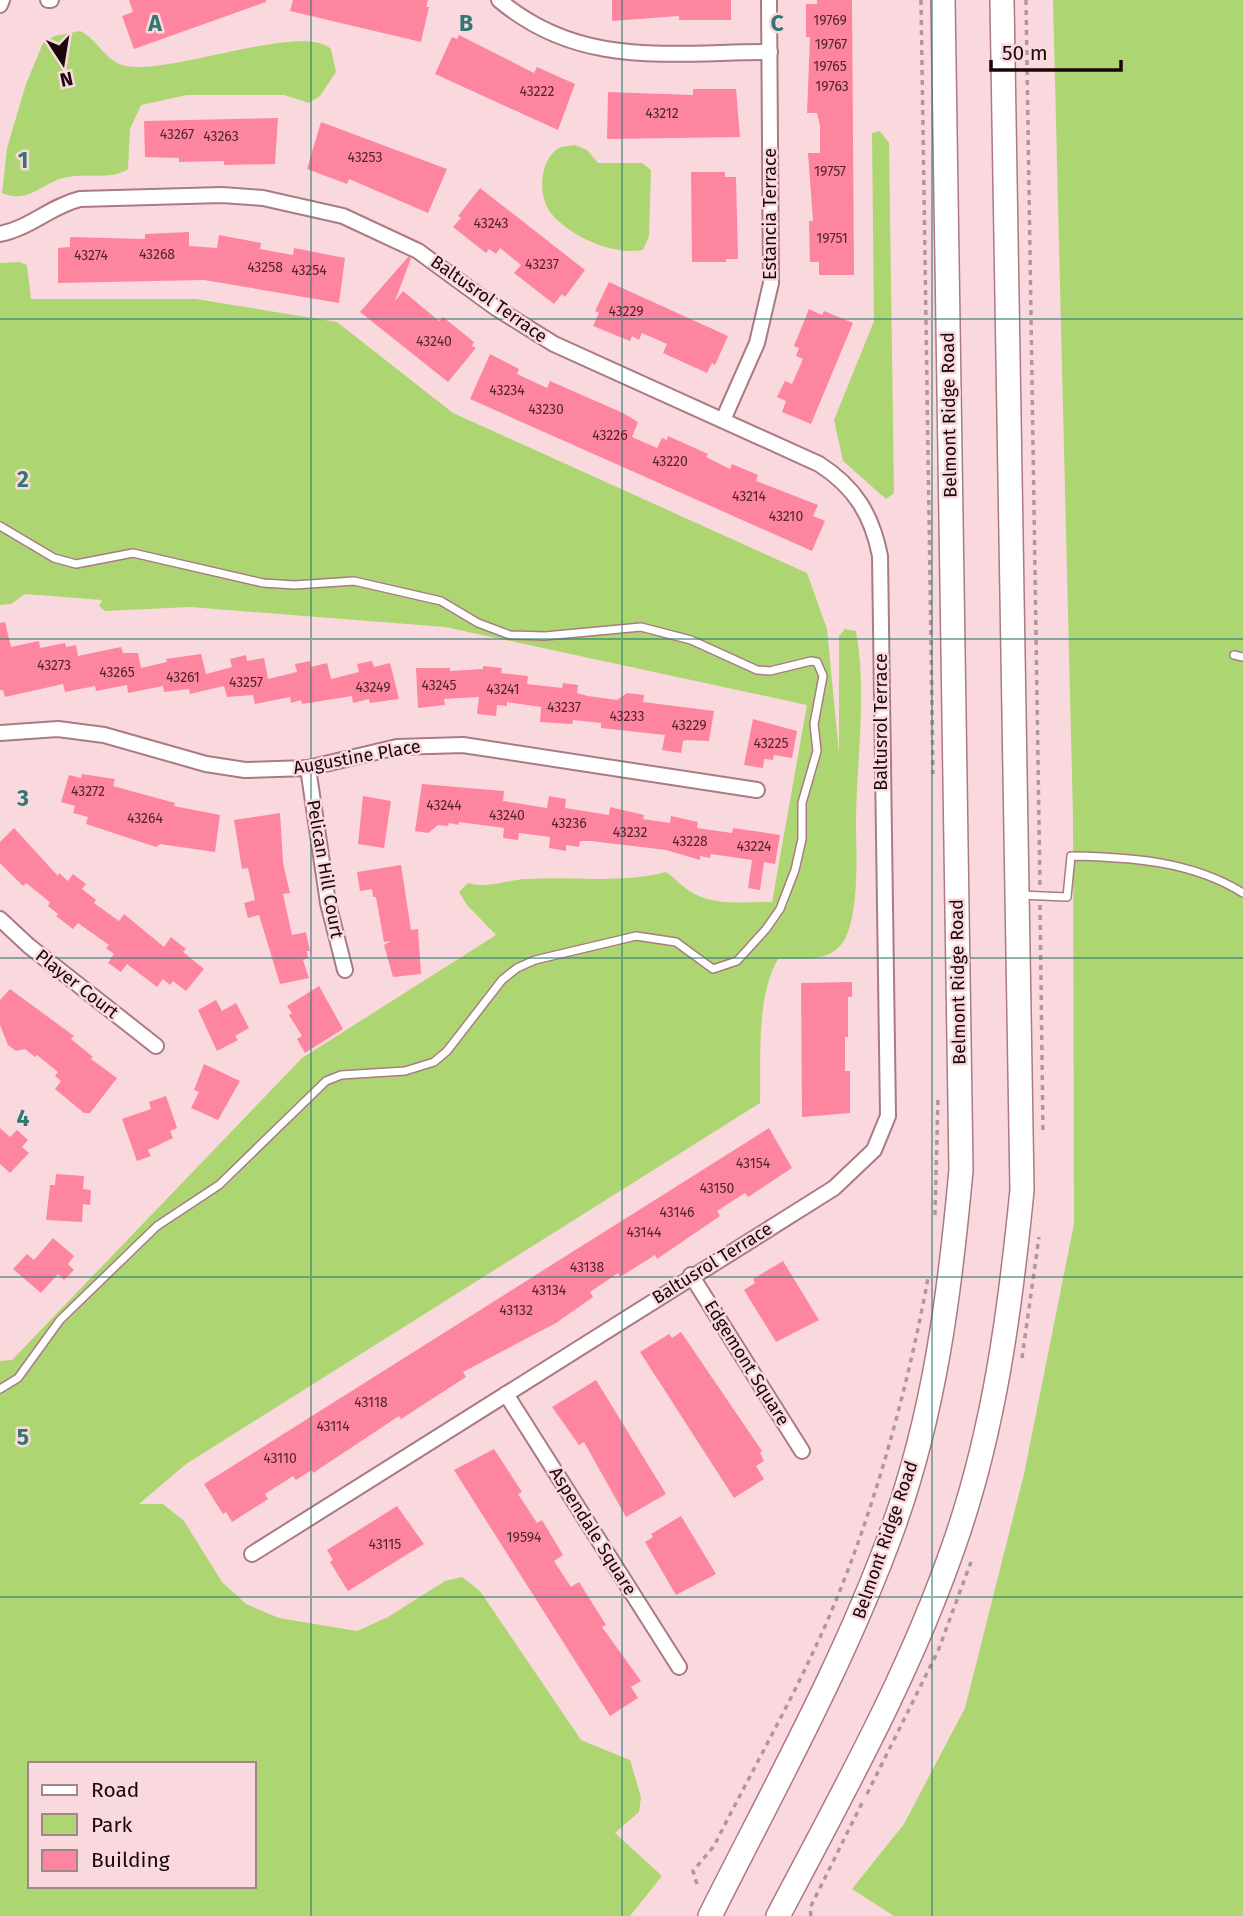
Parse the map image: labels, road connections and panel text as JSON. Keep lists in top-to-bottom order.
{
  "streets": {
    "main road": ["Belmont Ridge Road"],
    "street": [
      "Estancia Terrace",
      "Baltusrol Terrace",
      "Augustine Place",
      "Pelican Hill Court",
      "Player Court",
      "Edgemont Square",
      "Aspendale Square"
    ]
  },
  "crossings": [
    ["Estancia Terrace", "Baltusrol Terrace"],
    ["Baltusrol Terrace", "Edgemont Square"],
    ["Baltusrol Terrace", "Aspendale Square"],
    ["Augustine Place", "Pelican Hill Court"]
  ],
  "house_numbers": [
    "19769",
    "19767",
    "19765",
    "19763",
    "43222",
    "43212",
    "43267",
    "43263",
    "43253",
    "19757",
    "43243",
    "19751",
    "43268",
    "43274",
    "43237",
    "43258",
    "43254",
    "43229",
    "43240",
    "43234",
    "43230",
    "43226",
    "43220",
    "43214",
    "43210",
    "43273",
    "43265",
    "43261",
    "43257",
    "43245",
    "43249",
    "43241",
    "43237",
    "43233",
    "43229",
    "43225",
    "43272",
    "43244",
    "43240",
    "43264",
    "43236",
    "43232",
    "43228",
    "43224",
    "43154",
    "43150",
    "43146",
    "43144",
    "43138",
    "43134",
    "43132",
    "43118",
    "43114",
    "43110",
    "19594",
    "43115"
  ],
  "legend": ["Road", "Park", "Building"],
  "scale_bar": "50 m",
  "north": "bottom",
  "grid": {
    "columns": ["A", "B", "C"],
    "rows": [
      "1",
      "2",
      "3",
      "4",
      "5"
    ]
  }
}
